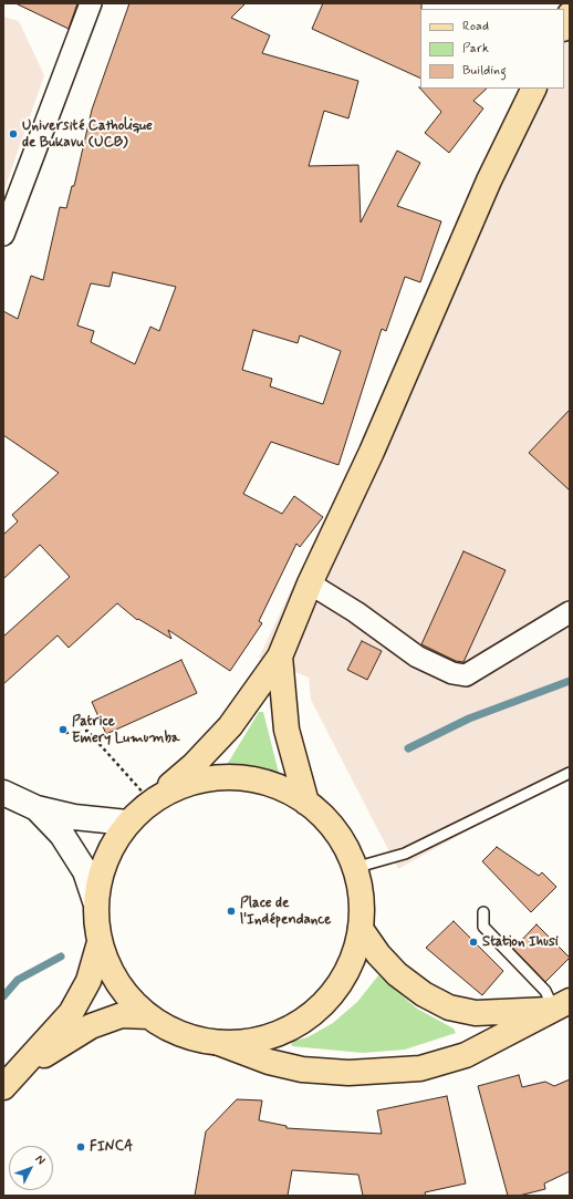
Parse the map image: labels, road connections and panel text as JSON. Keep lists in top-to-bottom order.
{
  "places": [
    "Université Catholique de Bukavu (UCB)",
    "Patrice Emery Lumumba",
    "Place de l'Indépendance",
    "Station Ihusi",
    "FINCA"
  ],
  "legend": ["Road", "Park", "Building"],
  "north": "top right"
}
